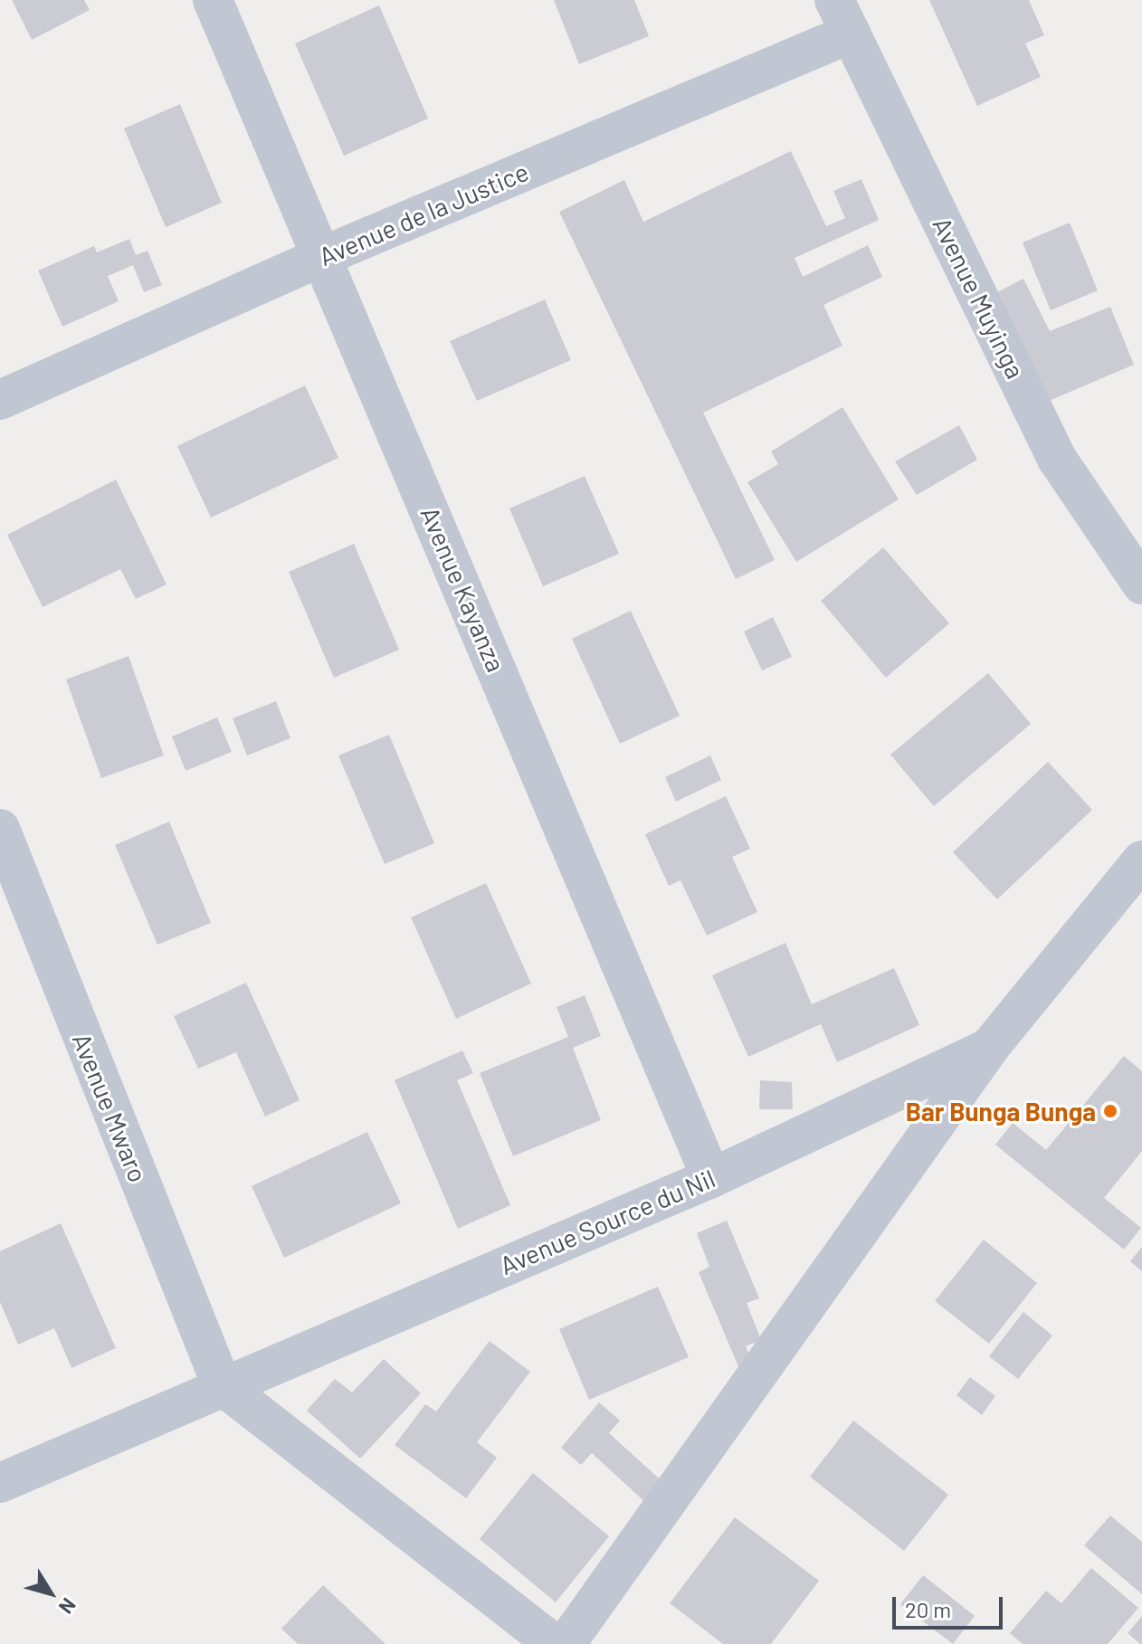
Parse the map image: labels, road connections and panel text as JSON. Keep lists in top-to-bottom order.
{
  "streets": {
    "street": [
      "Avenue de la Justice",
      "Avenue Muyinga",
      "Avenue Kayanza",
      "Avenue Mwaro",
      "Avenue Source du Nil"
    ]
  },
  "crossings": [
    ["Avenue de la Justice", "Avenue Muyinga"],
    ["Avenue de la Justice", "Avenue Kayanza"],
    ["Avenue Kayanza", "Avenue Source du Nil"],
    ["Avenue Mwaro", "Avenue Source du Nil"]
  ],
  "places": ["Bar Bunga Bunga"],
  "scale_bar": "20 m",
  "north": "bottom right"
}
